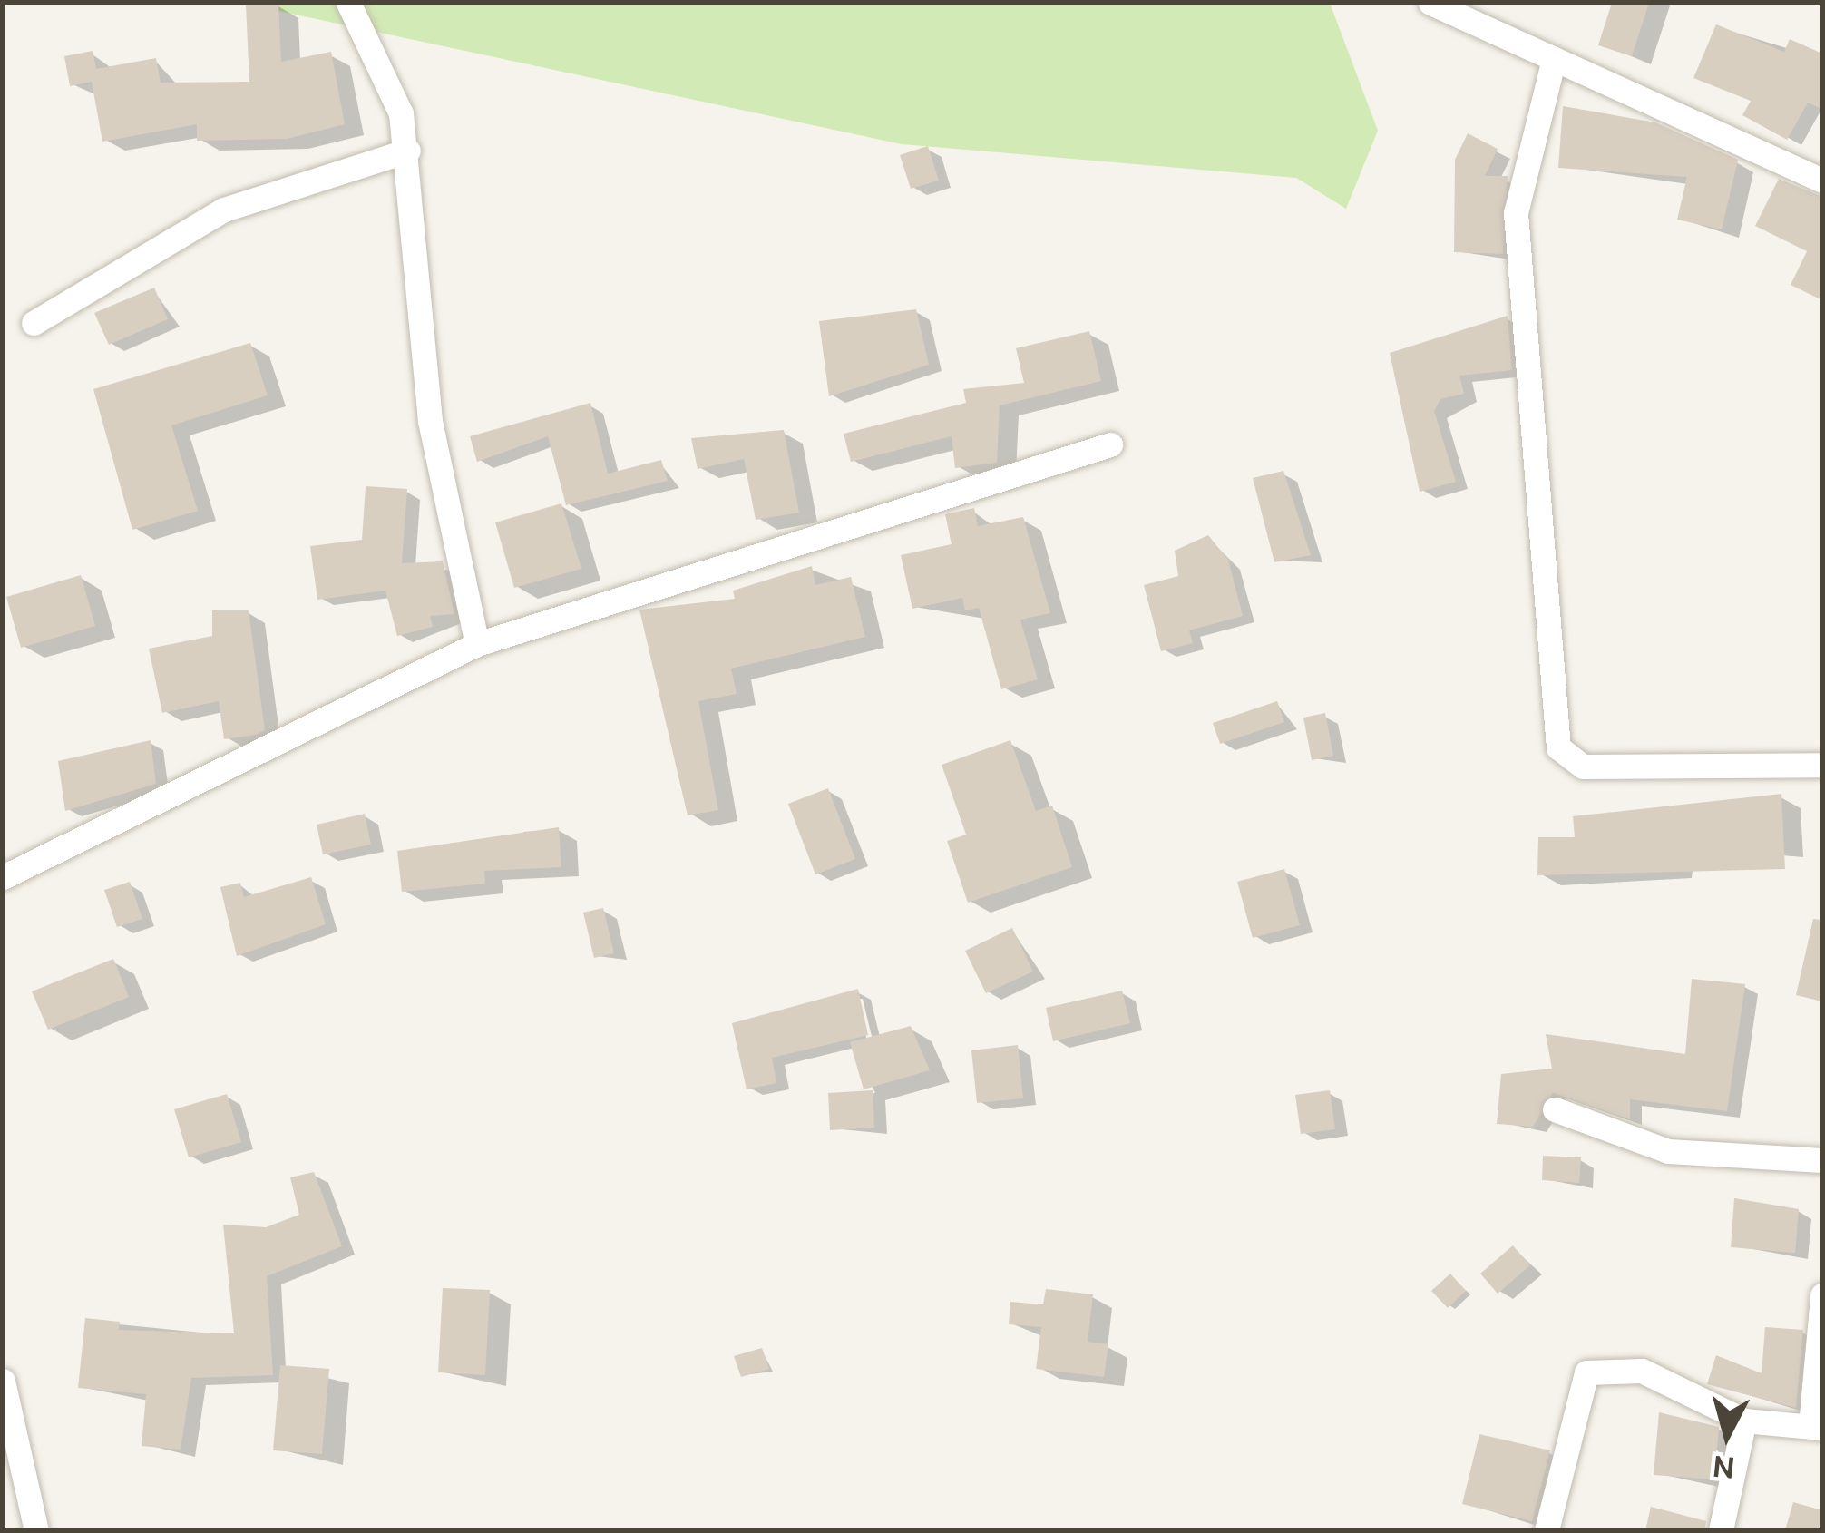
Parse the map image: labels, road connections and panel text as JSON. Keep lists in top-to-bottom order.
{
  "north": "bottom"
}
